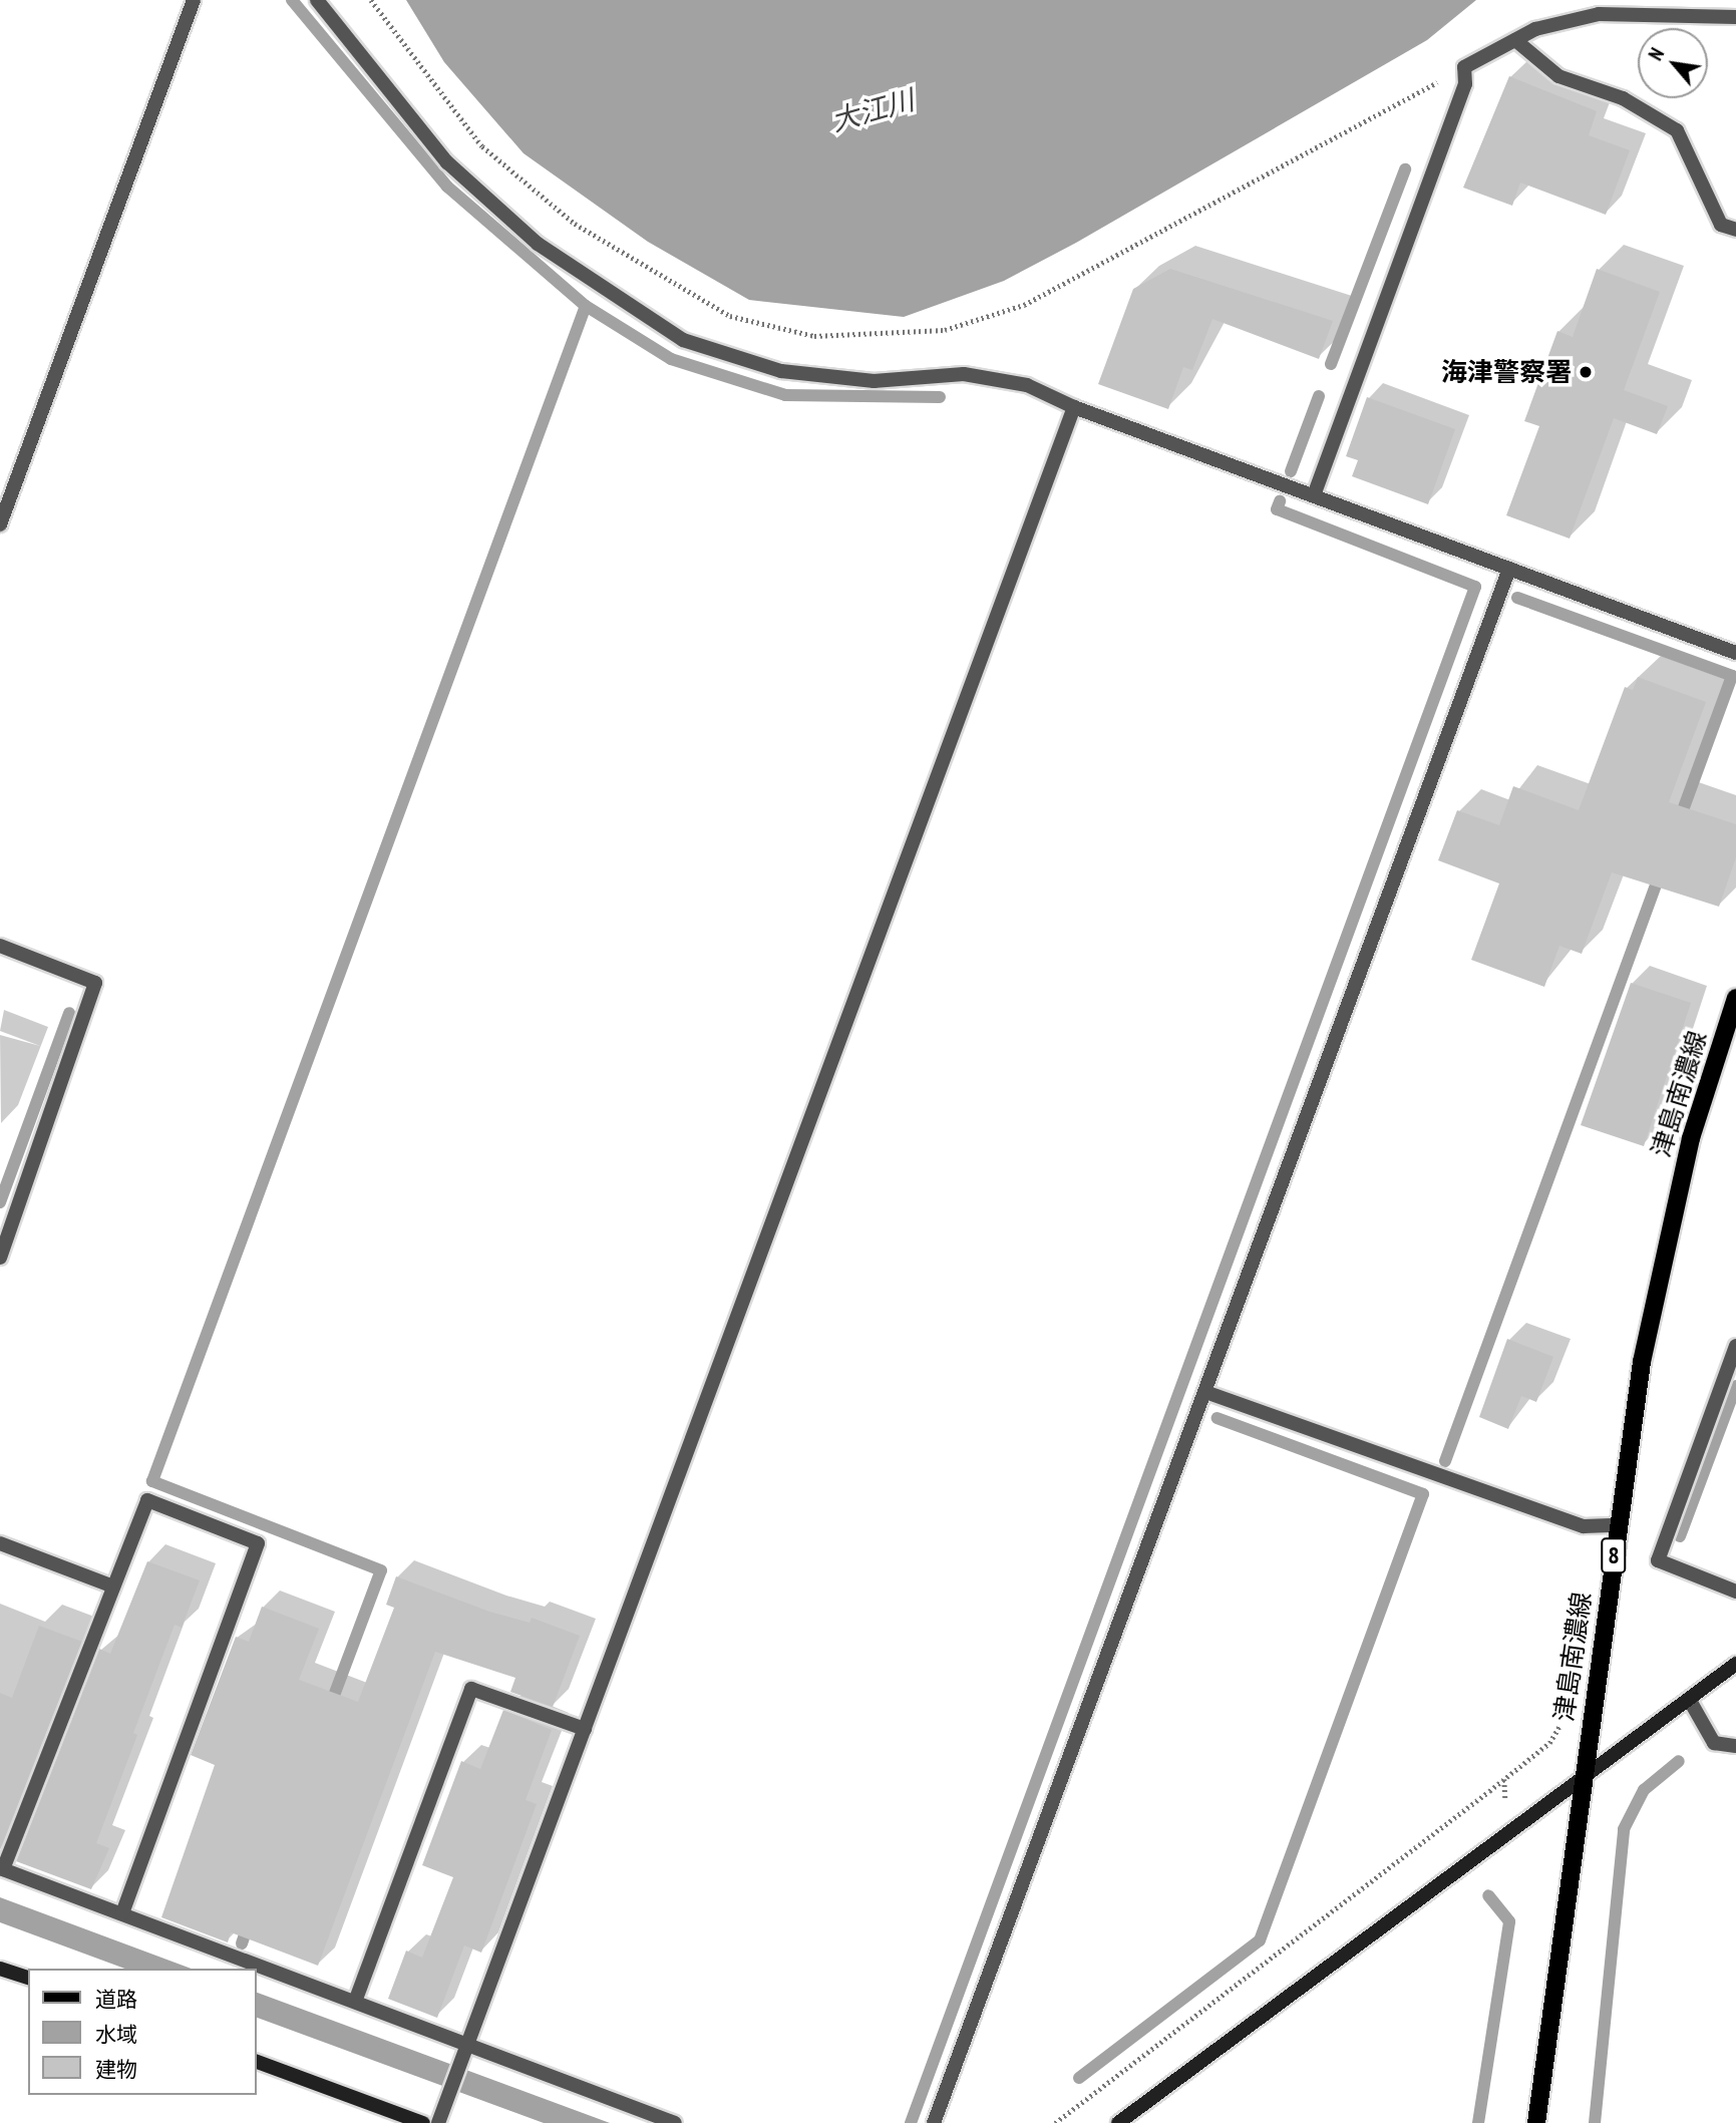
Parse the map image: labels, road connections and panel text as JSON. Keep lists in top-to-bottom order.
{
  "streets": {
    "main road": ["津島南濃線", "8"]
  },
  "water": ["大江川"],
  "places": ["海津警察署"],
  "legend": ["道路", "水域", "建物"],
  "north": "top left"
}
